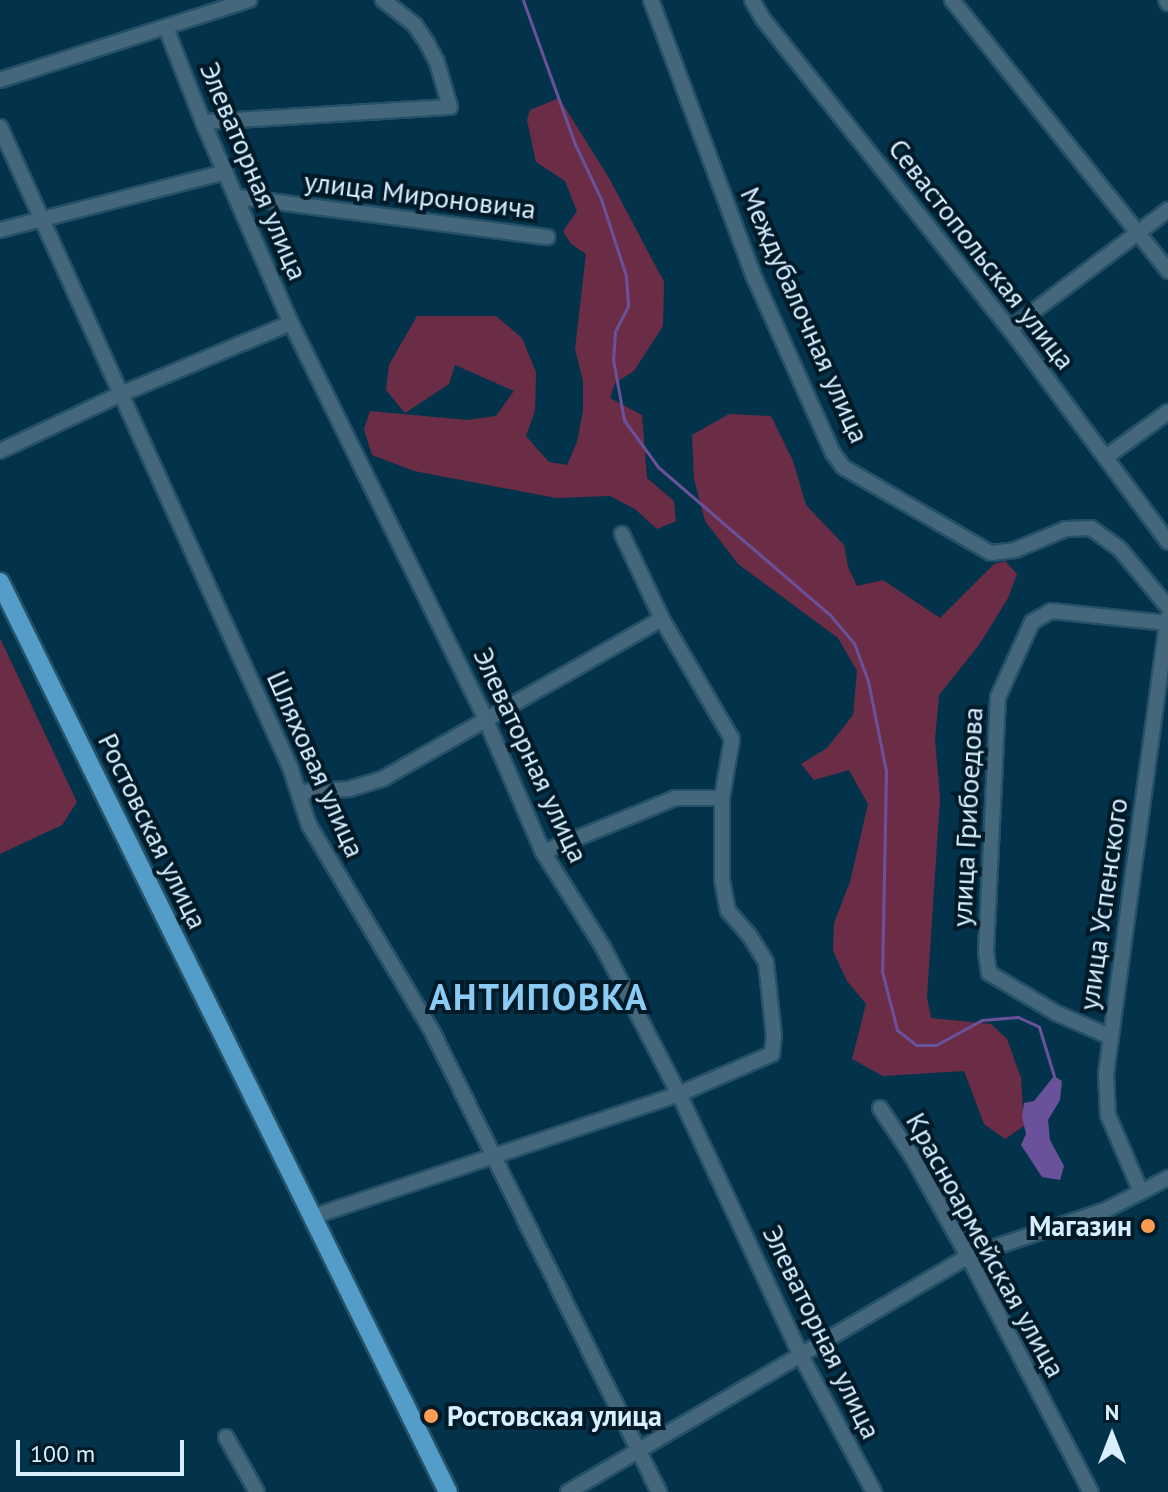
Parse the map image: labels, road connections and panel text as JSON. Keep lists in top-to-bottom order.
{
  "streets": {
    "main road": ["Ростовская улица"],
    "street": [
      "Элеваторная улица",
      "улица Мироновича",
      "Севастопольская улица",
      "Междубалочная улица",
      "Шляховая улица",
      "улица Грибоедова",
      "улица Успенского",
      "Красноармейская улица"
    ]
  },
  "crossings": [
    ["Элеваторная улица", "улица Мироновича"],
    ["улица Грибоедова", "улица Успенского"]
  ],
  "districts": ["АНТИПОВКА"],
  "places": ["Магазин", "Ростовская улица"],
  "scale_bar": "100 m",
  "north": "top"
}
